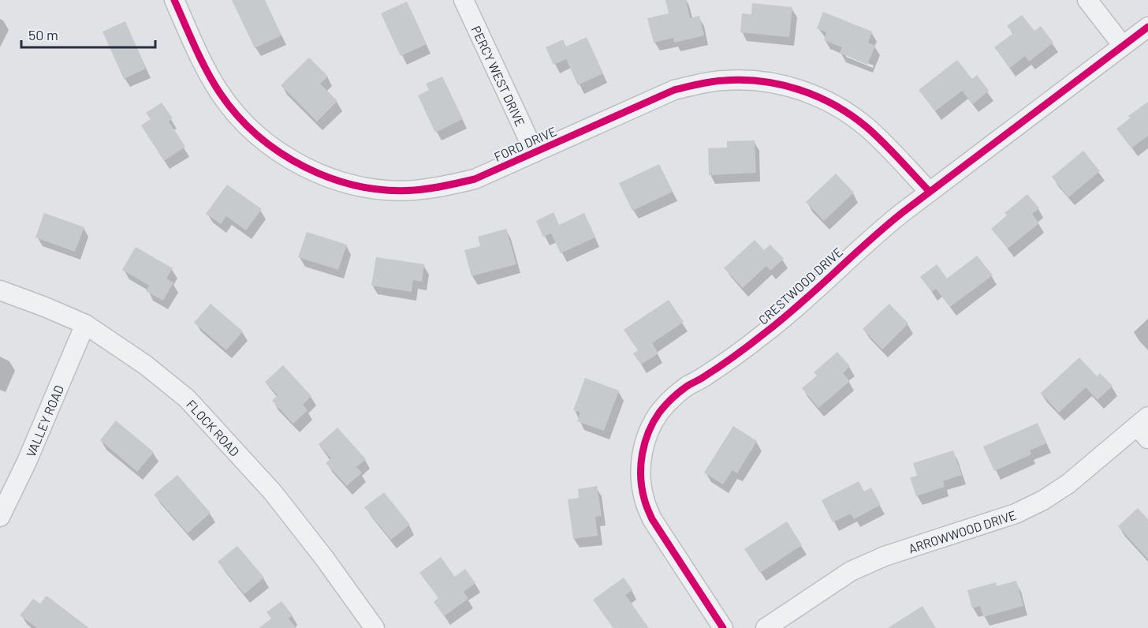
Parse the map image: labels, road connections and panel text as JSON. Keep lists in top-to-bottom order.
{
  "streets": {
    "street": [
      "PERCY WEST DRIVE",
      "FORD DRIVE",
      "CRESTWOOD DRIVE",
      "VALLEY ROAD",
      "FLOCK ROAD",
      "ARROWWOOD DRIVE"
    ]
  },
  "crossings": [
    ["PERCY WEST DRIVE", "FORD DRIVE"],
    ["FORD DRIVE", "CRESTWOOD DRIVE"],
    ["VALLEY ROAD", "FLOCK ROAD"]
  ],
  "scale_bar": "50 m"
}
